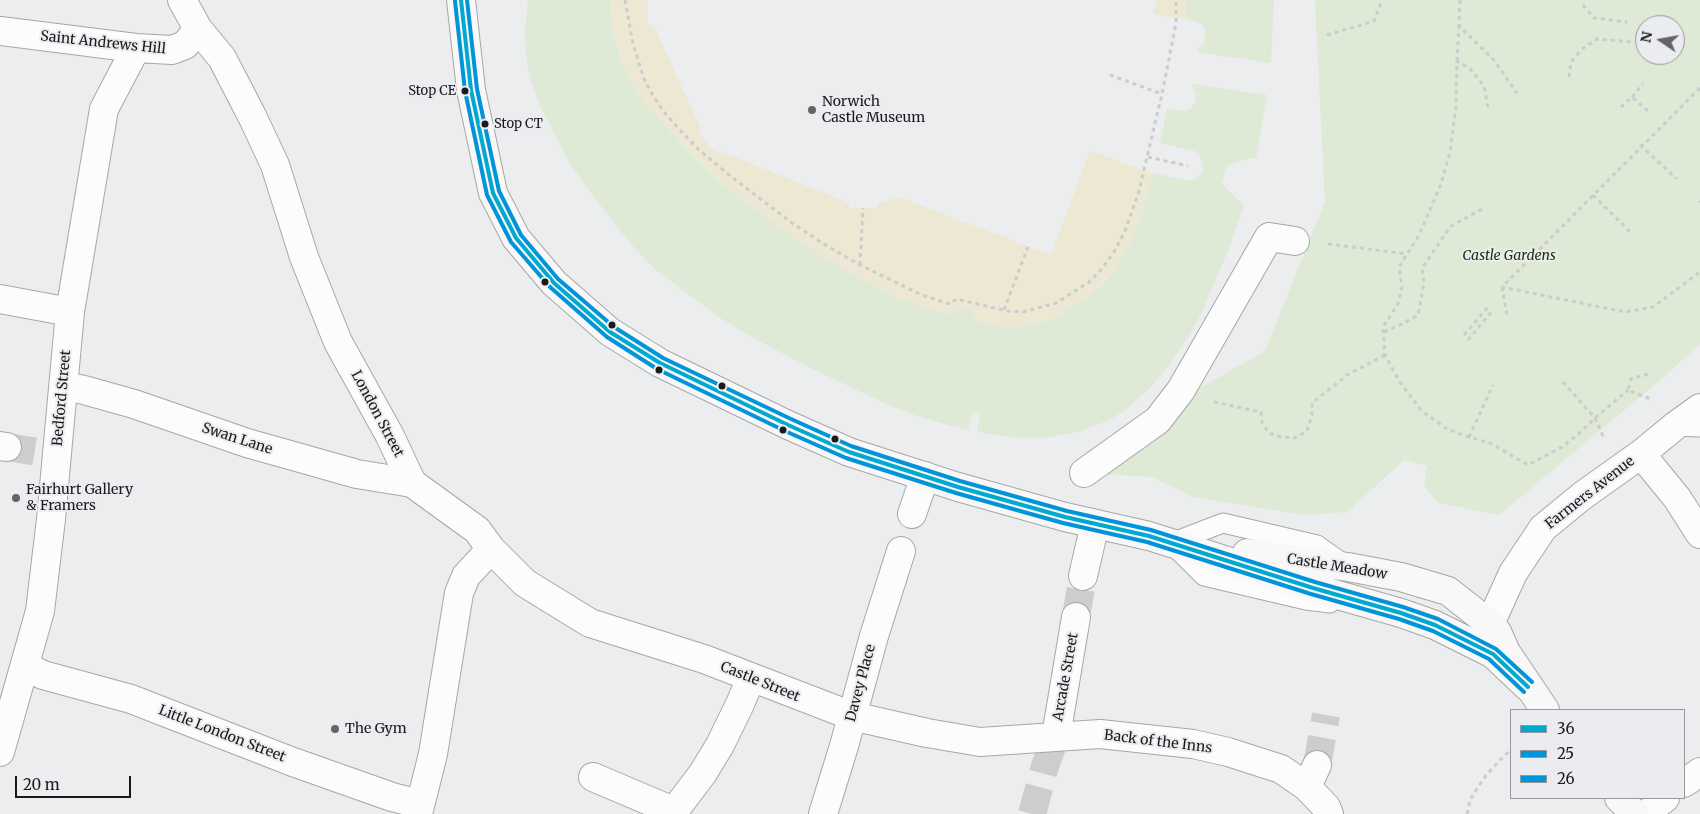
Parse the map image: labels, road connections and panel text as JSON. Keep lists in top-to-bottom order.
{
  "streets": {
    "street": [
      "Saint Andrews Hill",
      "Bedford Street",
      "London Street",
      "Swan Lane",
      "Farmers Avenue",
      "Castle Meadow",
      "Arcade Street",
      "Castle Street",
      "Davey Place",
      "Little London Street",
      "Back of the Inns"
    ]
  },
  "crossings": [
    ["Saint Andrews Hill", "Bedford Street"],
    ["Saint Andrews Hill", "London Street"],
    ["Bedford Street", "Swan Lane"],
    ["Bedford Street", "Little London Street"],
    ["London Street", "Swan Lane"],
    ["London Street", "Castle Street"],
    ["Farmers Avenue", "Castle Meadow"],
    ["Arcade Street", "Castle Street"],
    ["Arcade Street", "Back of the Inns"],
    ["Castle Street", "Davey Place"],
    ["Castle Street", "Back of the Inns"]
  ],
  "parks": ["Castle Gardens"],
  "places": [
    "Stop CE",
    "Norwich Castle Museum",
    "Stop CT",
    "Fairhurt Gallery & Framers",
    "The Gym"
  ],
  "lines": ["transit line 36", "transit line 26", "transit line 25"],
  "legend": ["36", "25", "26"],
  "scale_bar": "20 m",
  "north": "left"
}
